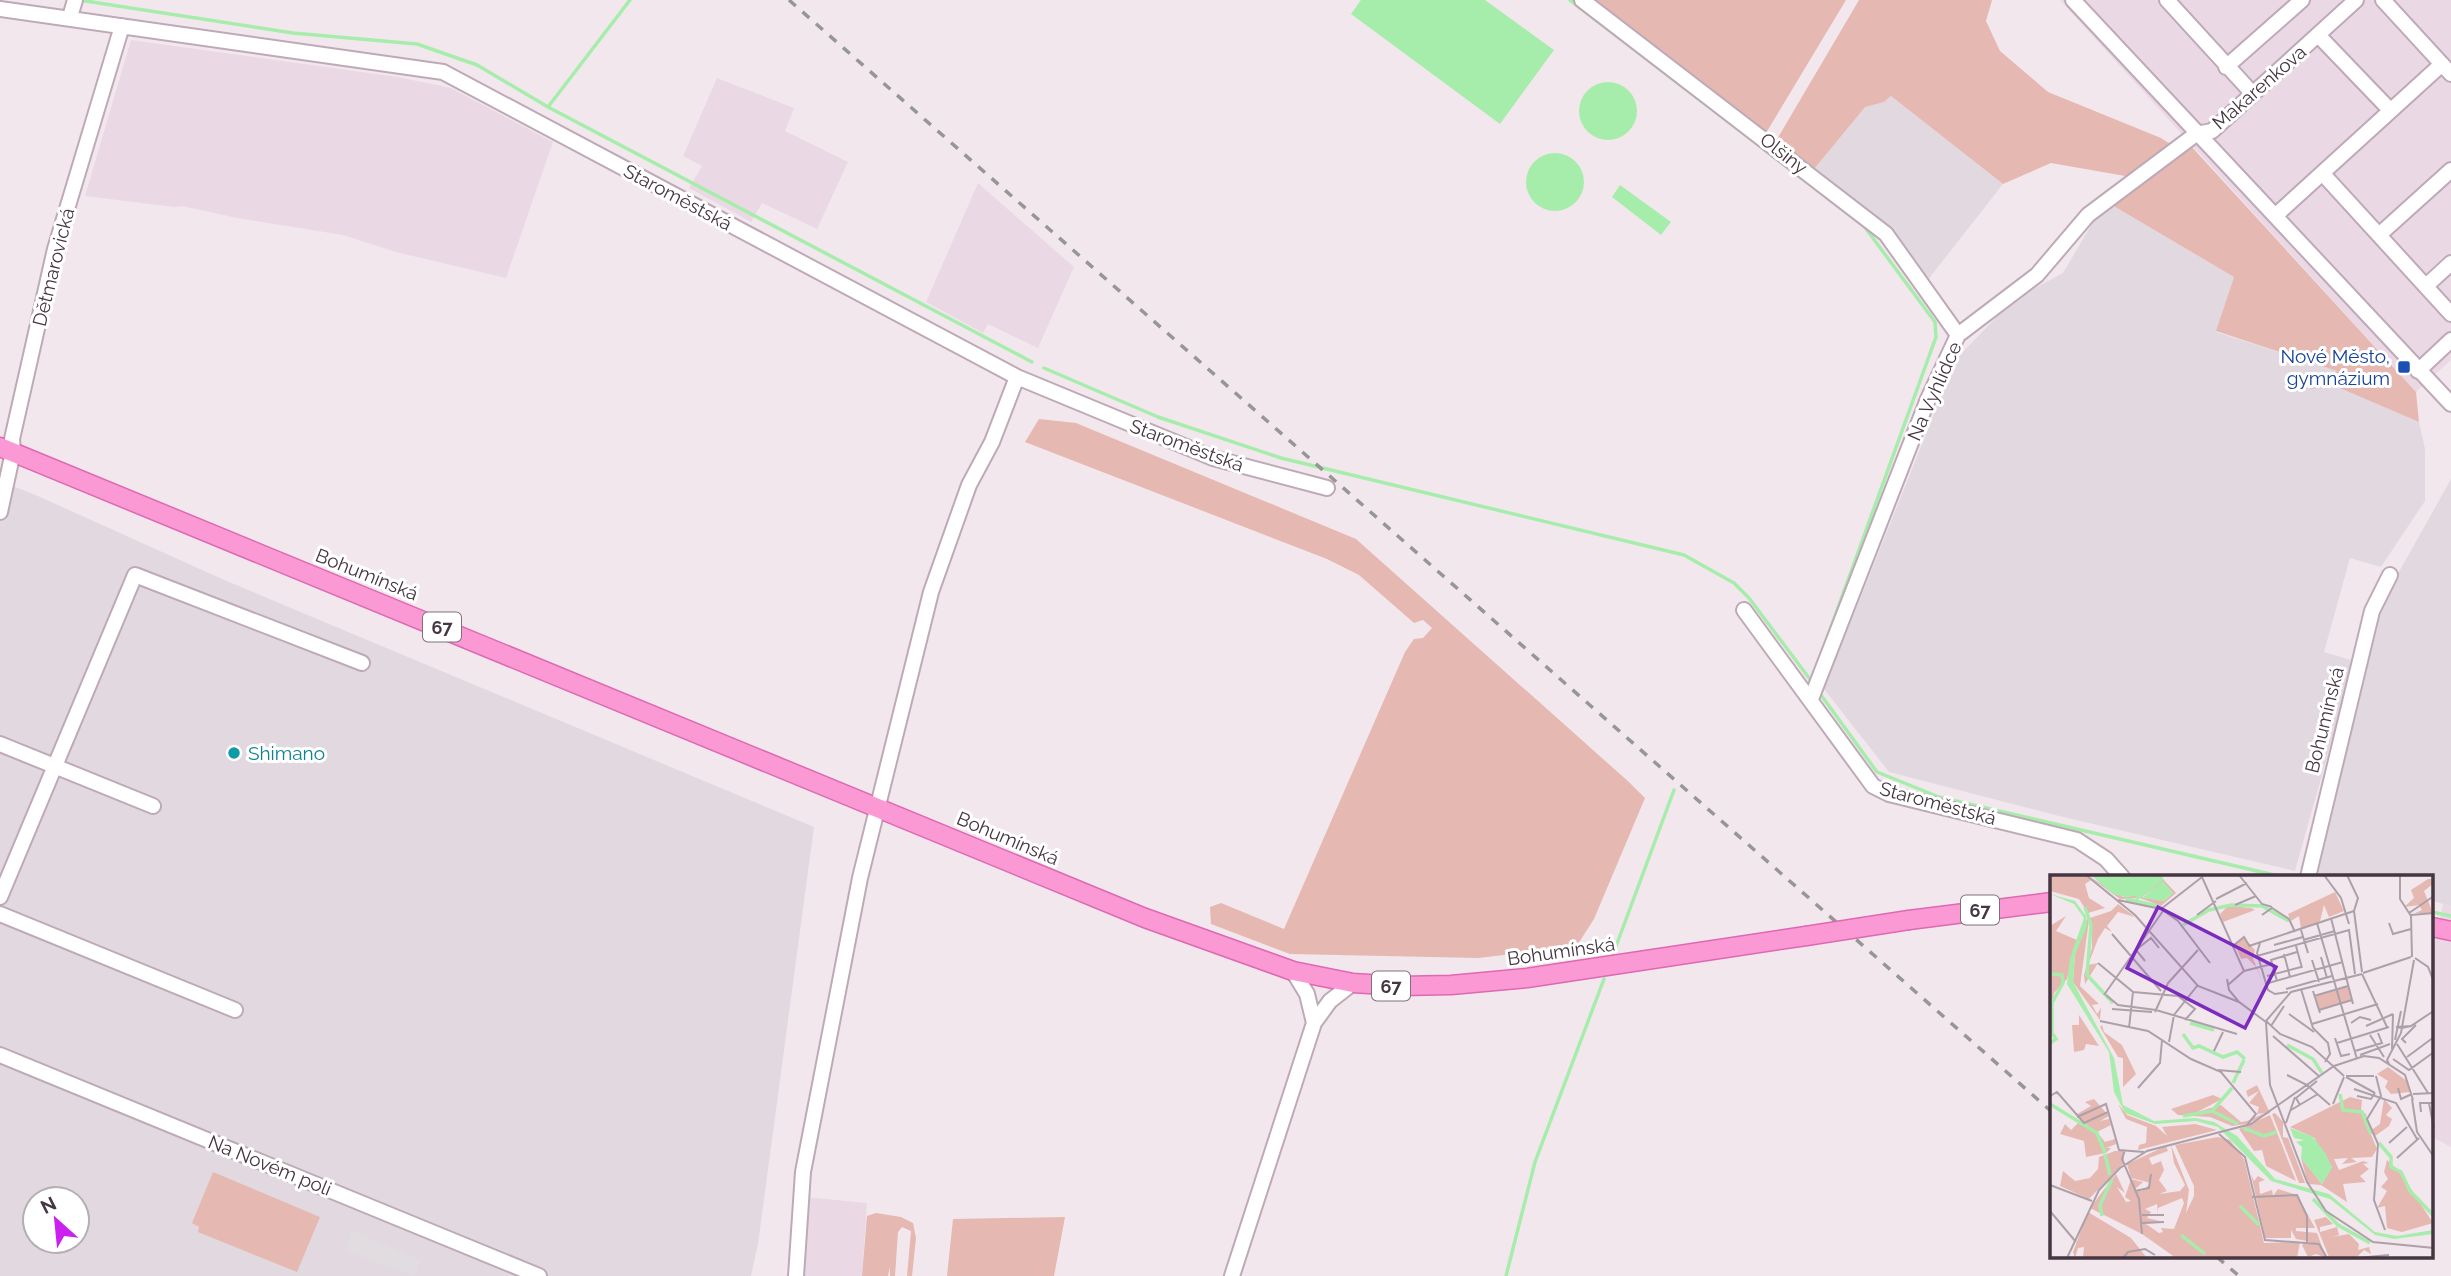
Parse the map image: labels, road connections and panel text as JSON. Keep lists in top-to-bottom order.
{
  "streets": {
    "main road": ["Bohumínská", "67"],
    "street": [
      "Makarenkova",
      "Olšiny",
      "Staroměstská",
      "Dětmarovická",
      "Na Vyhlídce",
      "Na Novém poli"
    ]
  },
  "crossings": [
    ["Makarenkova", "Na Vyhlídce"],
    ["Olšiny", "Na Vyhlídce"],
    ["Staroměstská", "Dětmarovická"],
    ["Staroměstská", "Na Vyhlídce"],
    ["Dětmarovická", "Bohumínská"]
  ],
  "places": {
    "transit": ["Nové Město, gymnázium"],
    "other": ["Shimano"]
  },
  "north": "top left"
}
